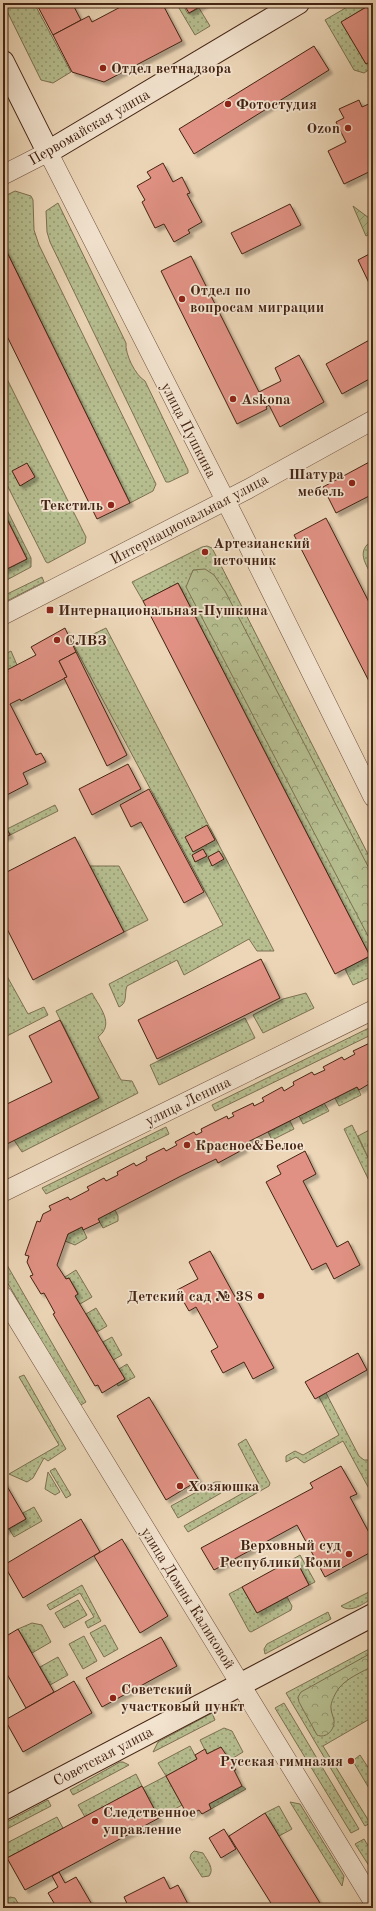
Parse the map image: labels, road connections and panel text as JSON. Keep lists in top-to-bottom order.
{
  "streets": {
    "main road": ["Первомайская улица", "улица Пушкина", "Советская улица"],
    "street": ["Интернациональная улица", "улица Ленина", "улица Домны Каликовой"]
  },
  "crossings": [
    ["Первомайская улица", "улица Пушкина"],
    ["улица Пушкина", "Интернациональная улица"],
    ["улица Домны Каликовой", "Советская улица"]
  ],
  "places": {
    "other": [
      "Отдел ветнадзора",
      "Фотостудия",
      "Ozon",
      "Отдел по вопросам миграции",
      "Askona",
      "Шатура мебель",
      "Текстиль",
      "Артезианский источник",
      "СЛВЗ",
      "Красное&Белое",
      "Детский сад № 38",
      "Хозяюшка",
      "Верховный суд Республики Коми",
      "Советский участковый пункт",
      "Русская гимназия",
      "Следственное управление"
    ],
    "transit": ["Интернациональная-Пушкина"]
  }
}
